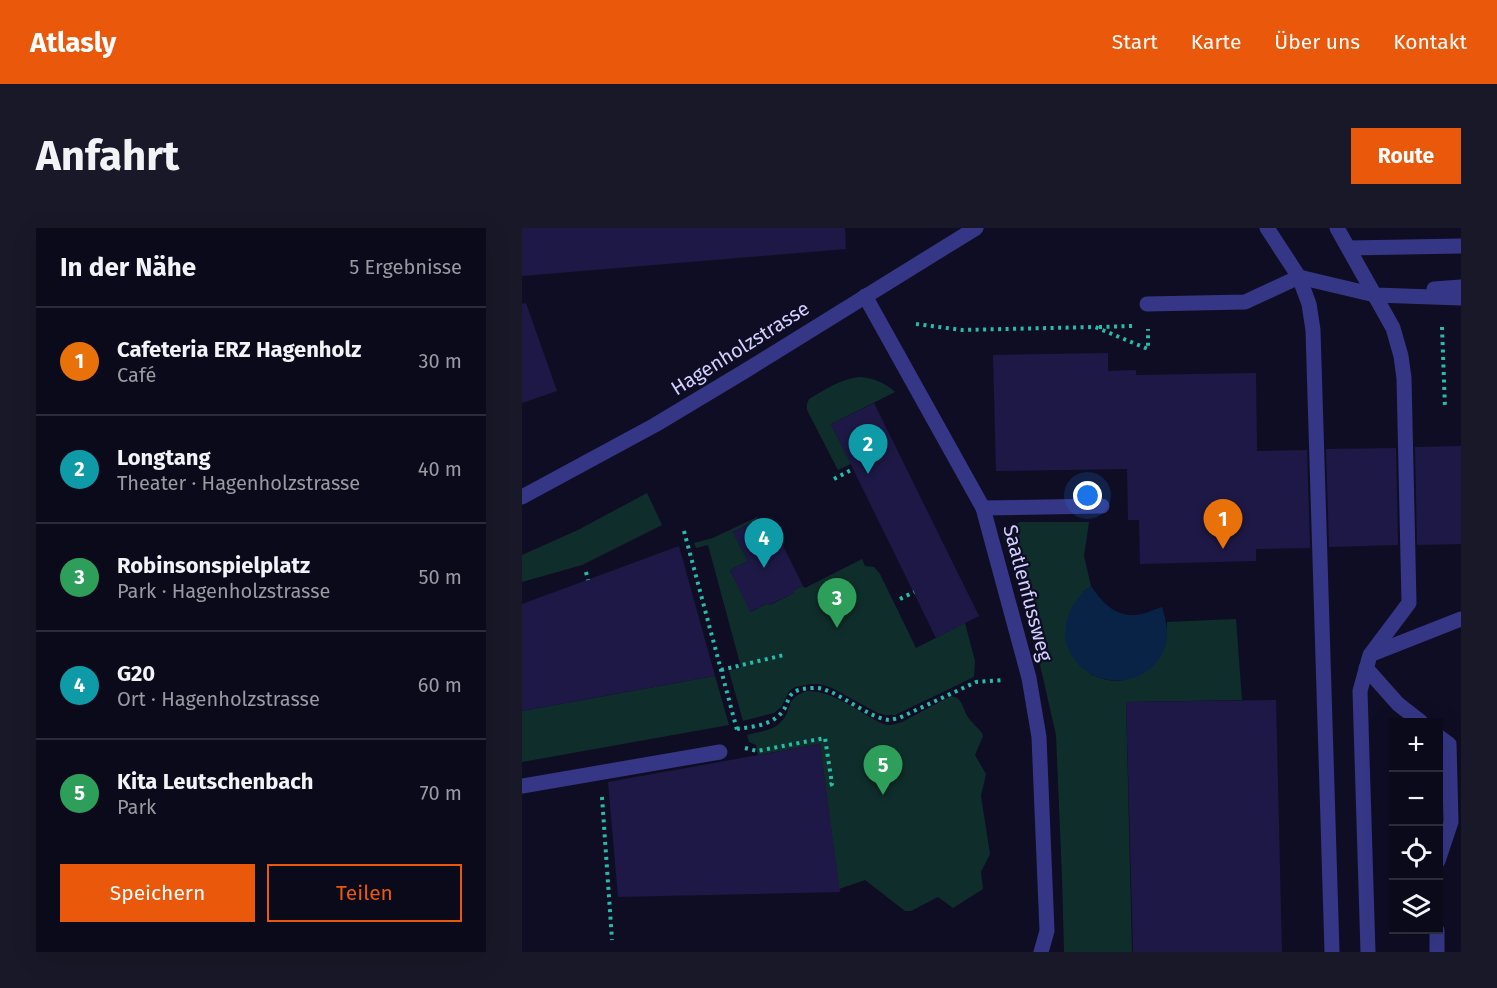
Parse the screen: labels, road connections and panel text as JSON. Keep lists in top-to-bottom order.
{
  "streets": {
    "street": ["Hagenholzstrasse", "Saatlenfussweg"]
  },
  "crossings": [
    ["Hagenholzstrasse", "Saatlenfussweg"]
  ],
  "page": {
    "header": "Atlasly",
    "nav": [
      "Start",
      "Karte",
      "Über uns",
      "Kontakt"
    ],
    "buttons": [
      "Route",
      ["Speichern", "Teilen"]
    ],
    "title": "Anfahrt",
    "heading": ["In der Nähe", "5 Ergebnisse"],
    "list": [
      {
        "mark": "1",
        "name": "Cafeteria ERZ Hagenholz",
        "note": "Café",
        "value": "30 m"
      },
      {
        "mark": "2",
        "name": "Longtang",
        "note": "Theater · Hagenholzstrasse",
        "value": "40 m"
      },
      {
        "mark": "3",
        "name": "Robinsonspielplatz",
        "note": "Park · Hagenholzstrasse",
        "value": "50 m"
      },
      {
        "mark": "4",
        "name": "G20",
        "note": "Ort · Hagenholzstrasse",
        "value": "60 m"
      },
      {
        "mark": "5",
        "name": "Kita Leutschenbach",
        "note": "Park",
        "value": "70 m"
      }
    ],
    "pins": [
      "2",
      "1",
      "4",
      "3",
      "5"
    ],
    "map_buttons": ["+", "−"]
  }
}
